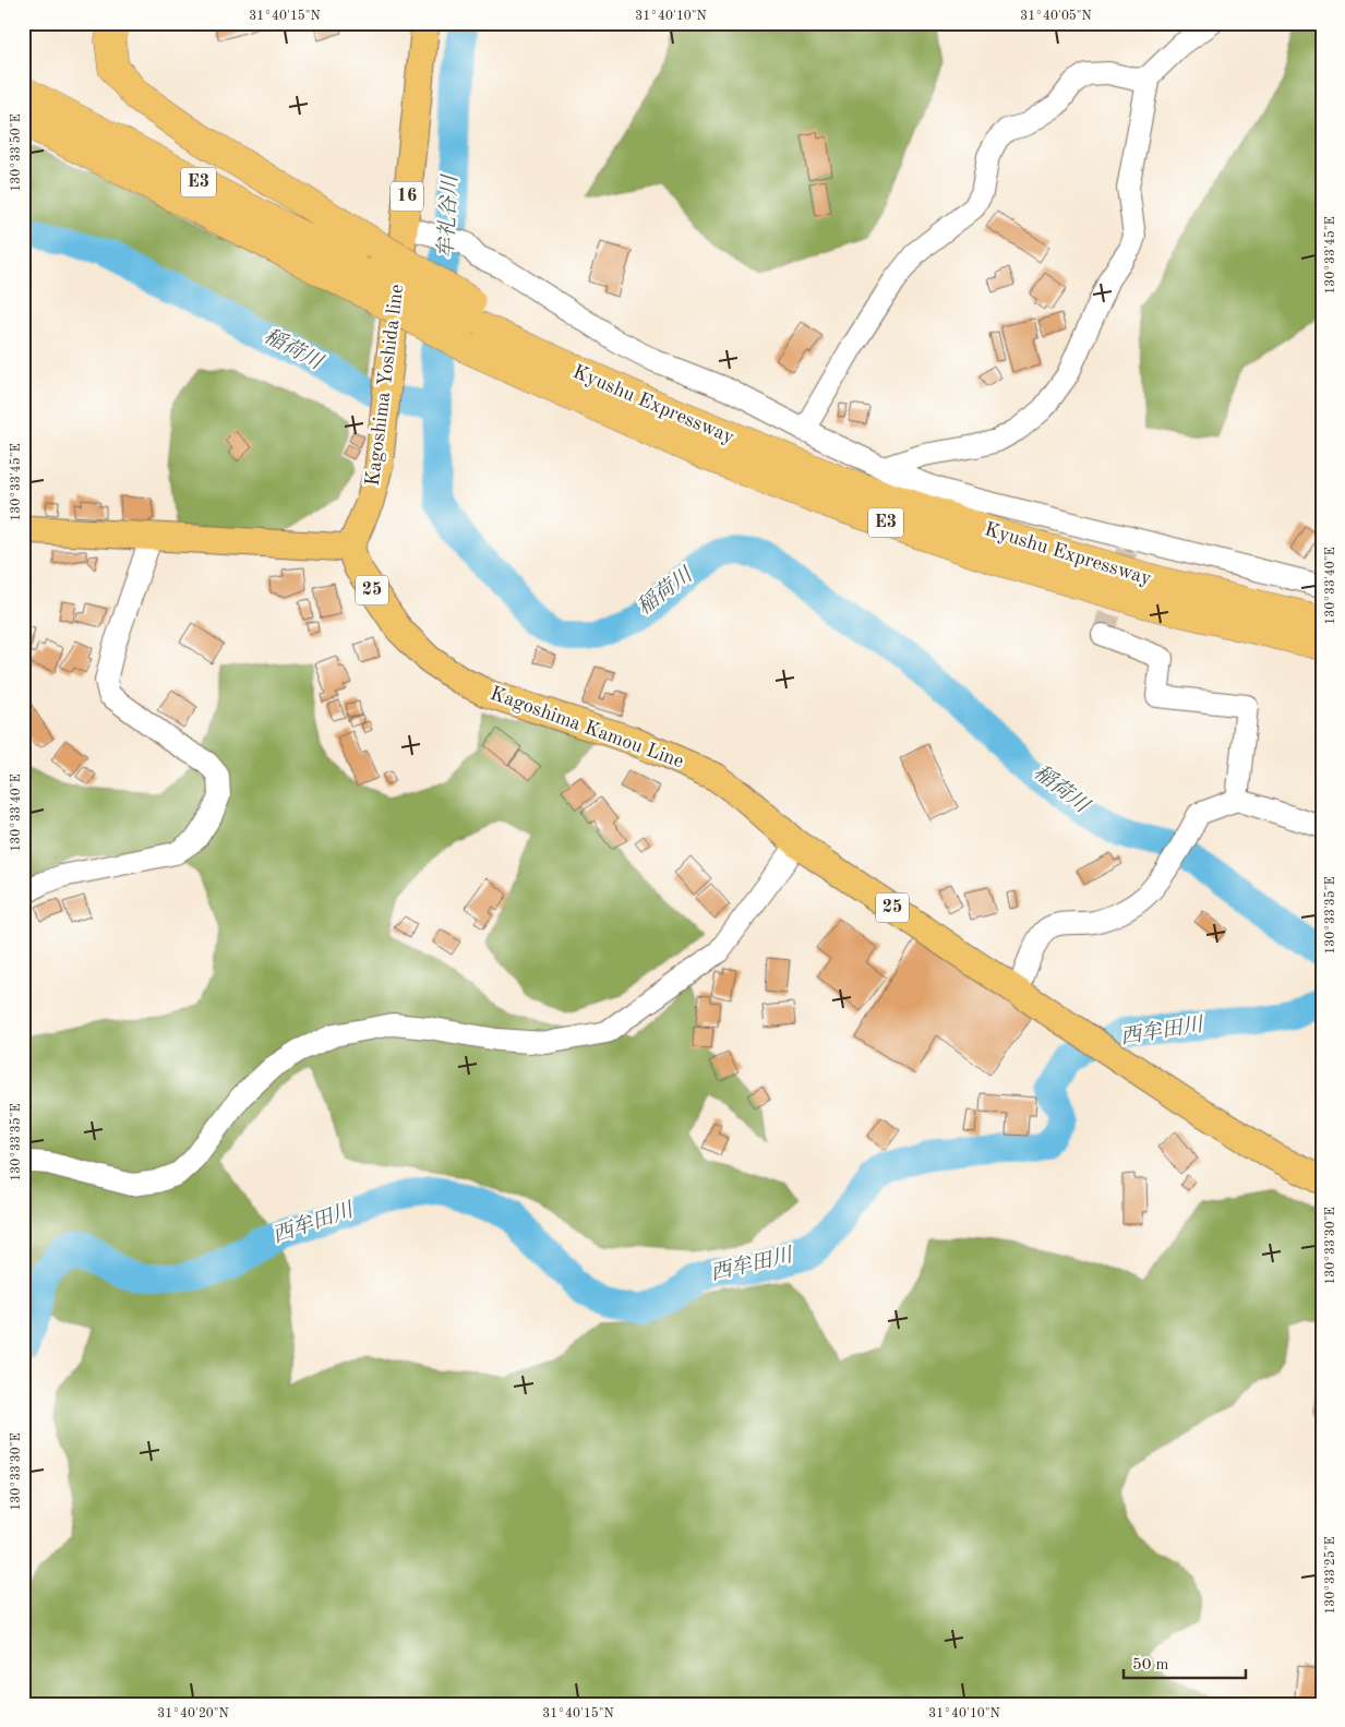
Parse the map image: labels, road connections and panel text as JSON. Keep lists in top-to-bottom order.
{
  "streets": {
    "highway": ["E3", "Kyushu Expressway"],
    "main road": [
      "16",
      "Kagoshima Yoshida line",
      "25",
      "Kagoshima Kamou Line"
    ]
  },
  "crossings": [
    ["Kagoshima Yoshida line", "Kagoshima Kamou Line"]
  ],
  "water": ["牟礼谷川", "稲荷川", "西牟田川"],
  "scale_bar": "50 m",
  "coordinates": [
    "31°40'15\"N",
    "31°40'10\"N",
    "31°40'05\"N",
    "130°33'50\"E",
    "130°33'45\"E",
    "130°33'40\"E",
    "130°33'35\"E",
    "130°33'30\"E",
    "130°33'25\"E",
    "31°40'20\"N"
  ]
}
